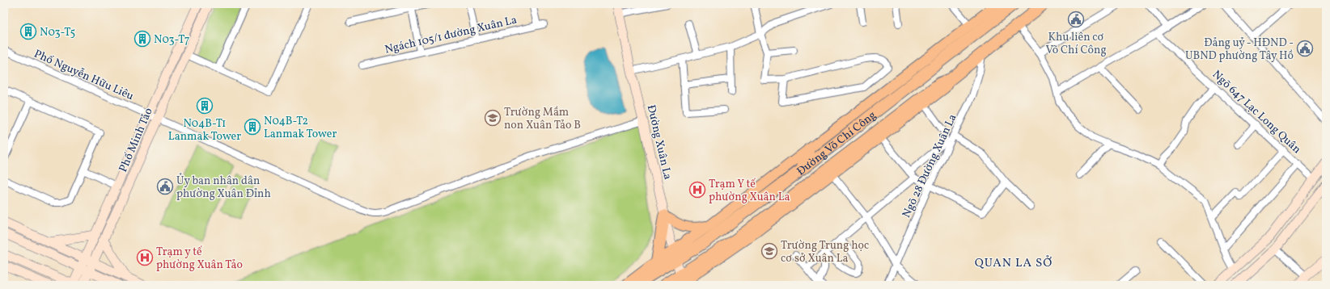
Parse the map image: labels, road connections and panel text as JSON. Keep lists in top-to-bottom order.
{
  "streets": {
    "highway": ["Đường Võ Chí Công"],
    "street": [
      "Ngách 105/1 đường Xuân La",
      "Phố Nguyễn Hữu Liêu",
      "Ngõ 647 Lạc Long Quân",
      "Phố Minh Tảo",
      "Đường Xuân La",
      "Ngõ 28 Đường Xuân La"
    ]
  },
  "crossings": [
    ["Phố Nguyễn Hữu Liêu", "Phố Minh Tảo"],
    ["Phố Nguyễn Hữu Liêu", "Đường Xuân La"],
    ["Đường Xuân La", "Đường Võ Chí Công"],
    ["Đường Võ Chí Công", "Ngõ 28 Đường Xuân La"]
  ],
  "districts": ["QUAN LA SỞ"],
  "places": {
    "public building": ["Khu liên cơ Võ Chí Công", "Đảng uỷ - HĐND - UBND phường Tây Hồ", "Ủy ban nhân dân phường Xuân Đỉnh"],
    "building": [
      "N03-T5",
      "N03-T7",
      "N04B-T1 Lanmak Tower",
      "N04B-T2 Lanmak Tower"
    ],
    "school or university": ["Trường Mầm non Xuân Tảo B", "Trường Trung học cơ sở Xuân La"],
    "hospital": ["Trạm Y tế phường Xuân La", "Trạm y tế phường Xuân Tảo"]
  }
}
